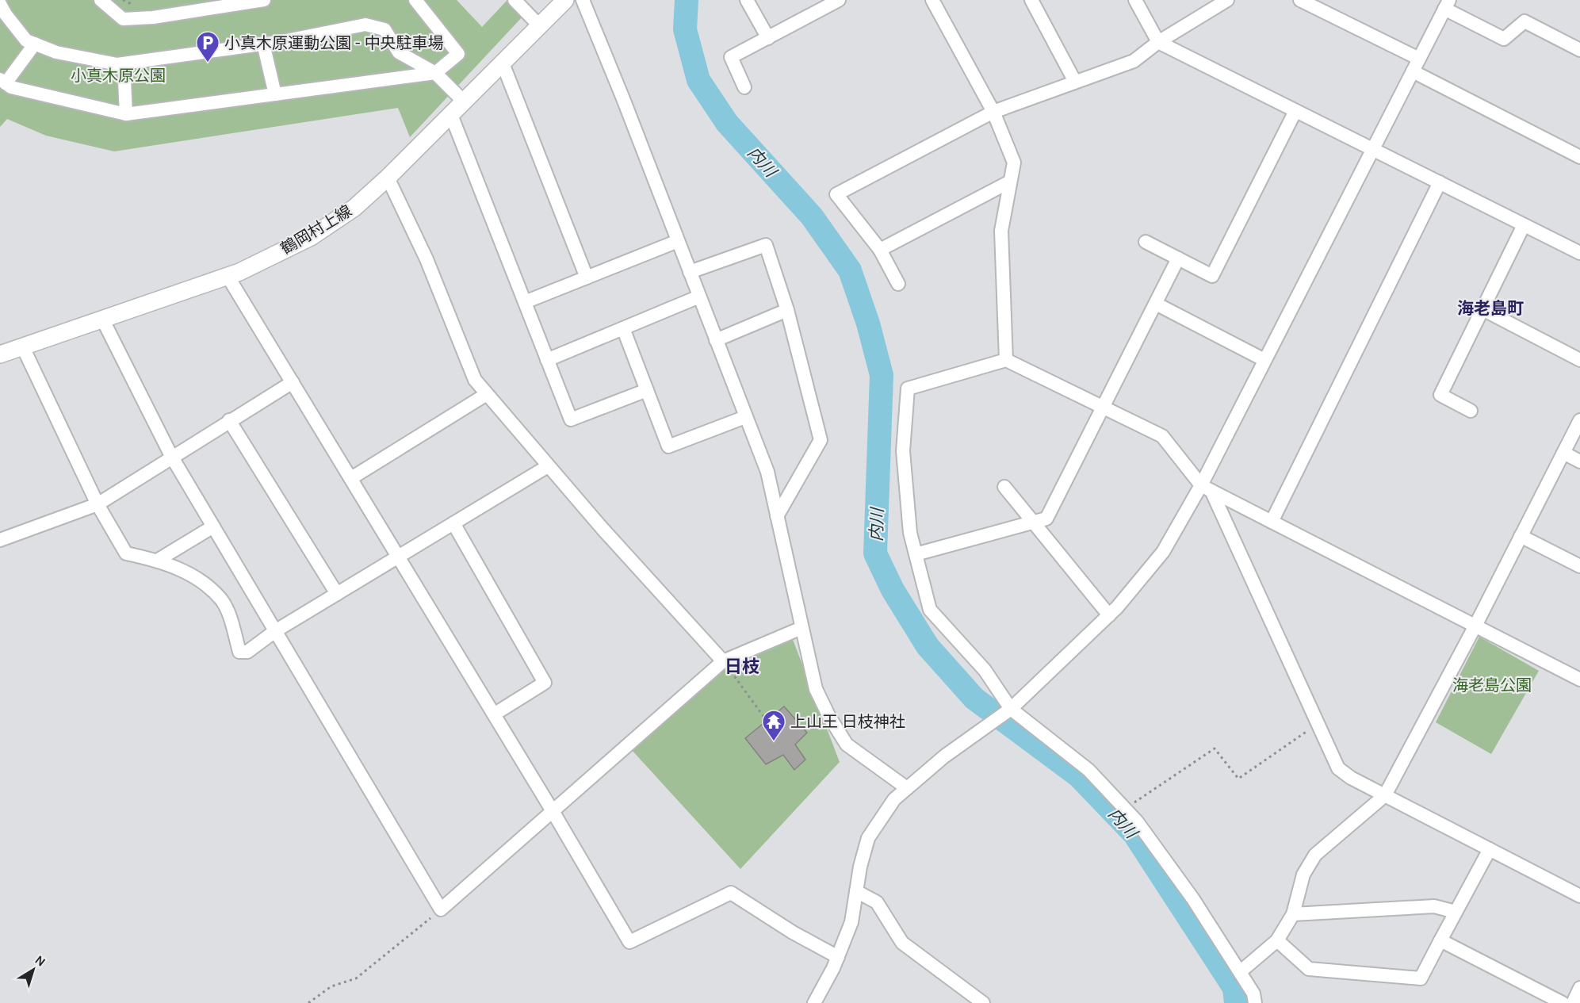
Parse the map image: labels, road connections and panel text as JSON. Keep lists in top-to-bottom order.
{
  "streets": {
    "main road": ["鶴岡村上線"]
  },
  "districts": ["海老島町", "日枝"],
  "water": ["内川"],
  "parks": ["小真木原公園", "海老島公園"],
  "places": {
    "parking": ["小真木原運動公園 - 中央駐車場"],
    "temple": ["上山王 日枝神社"]
  },
  "north": "top right"
}
